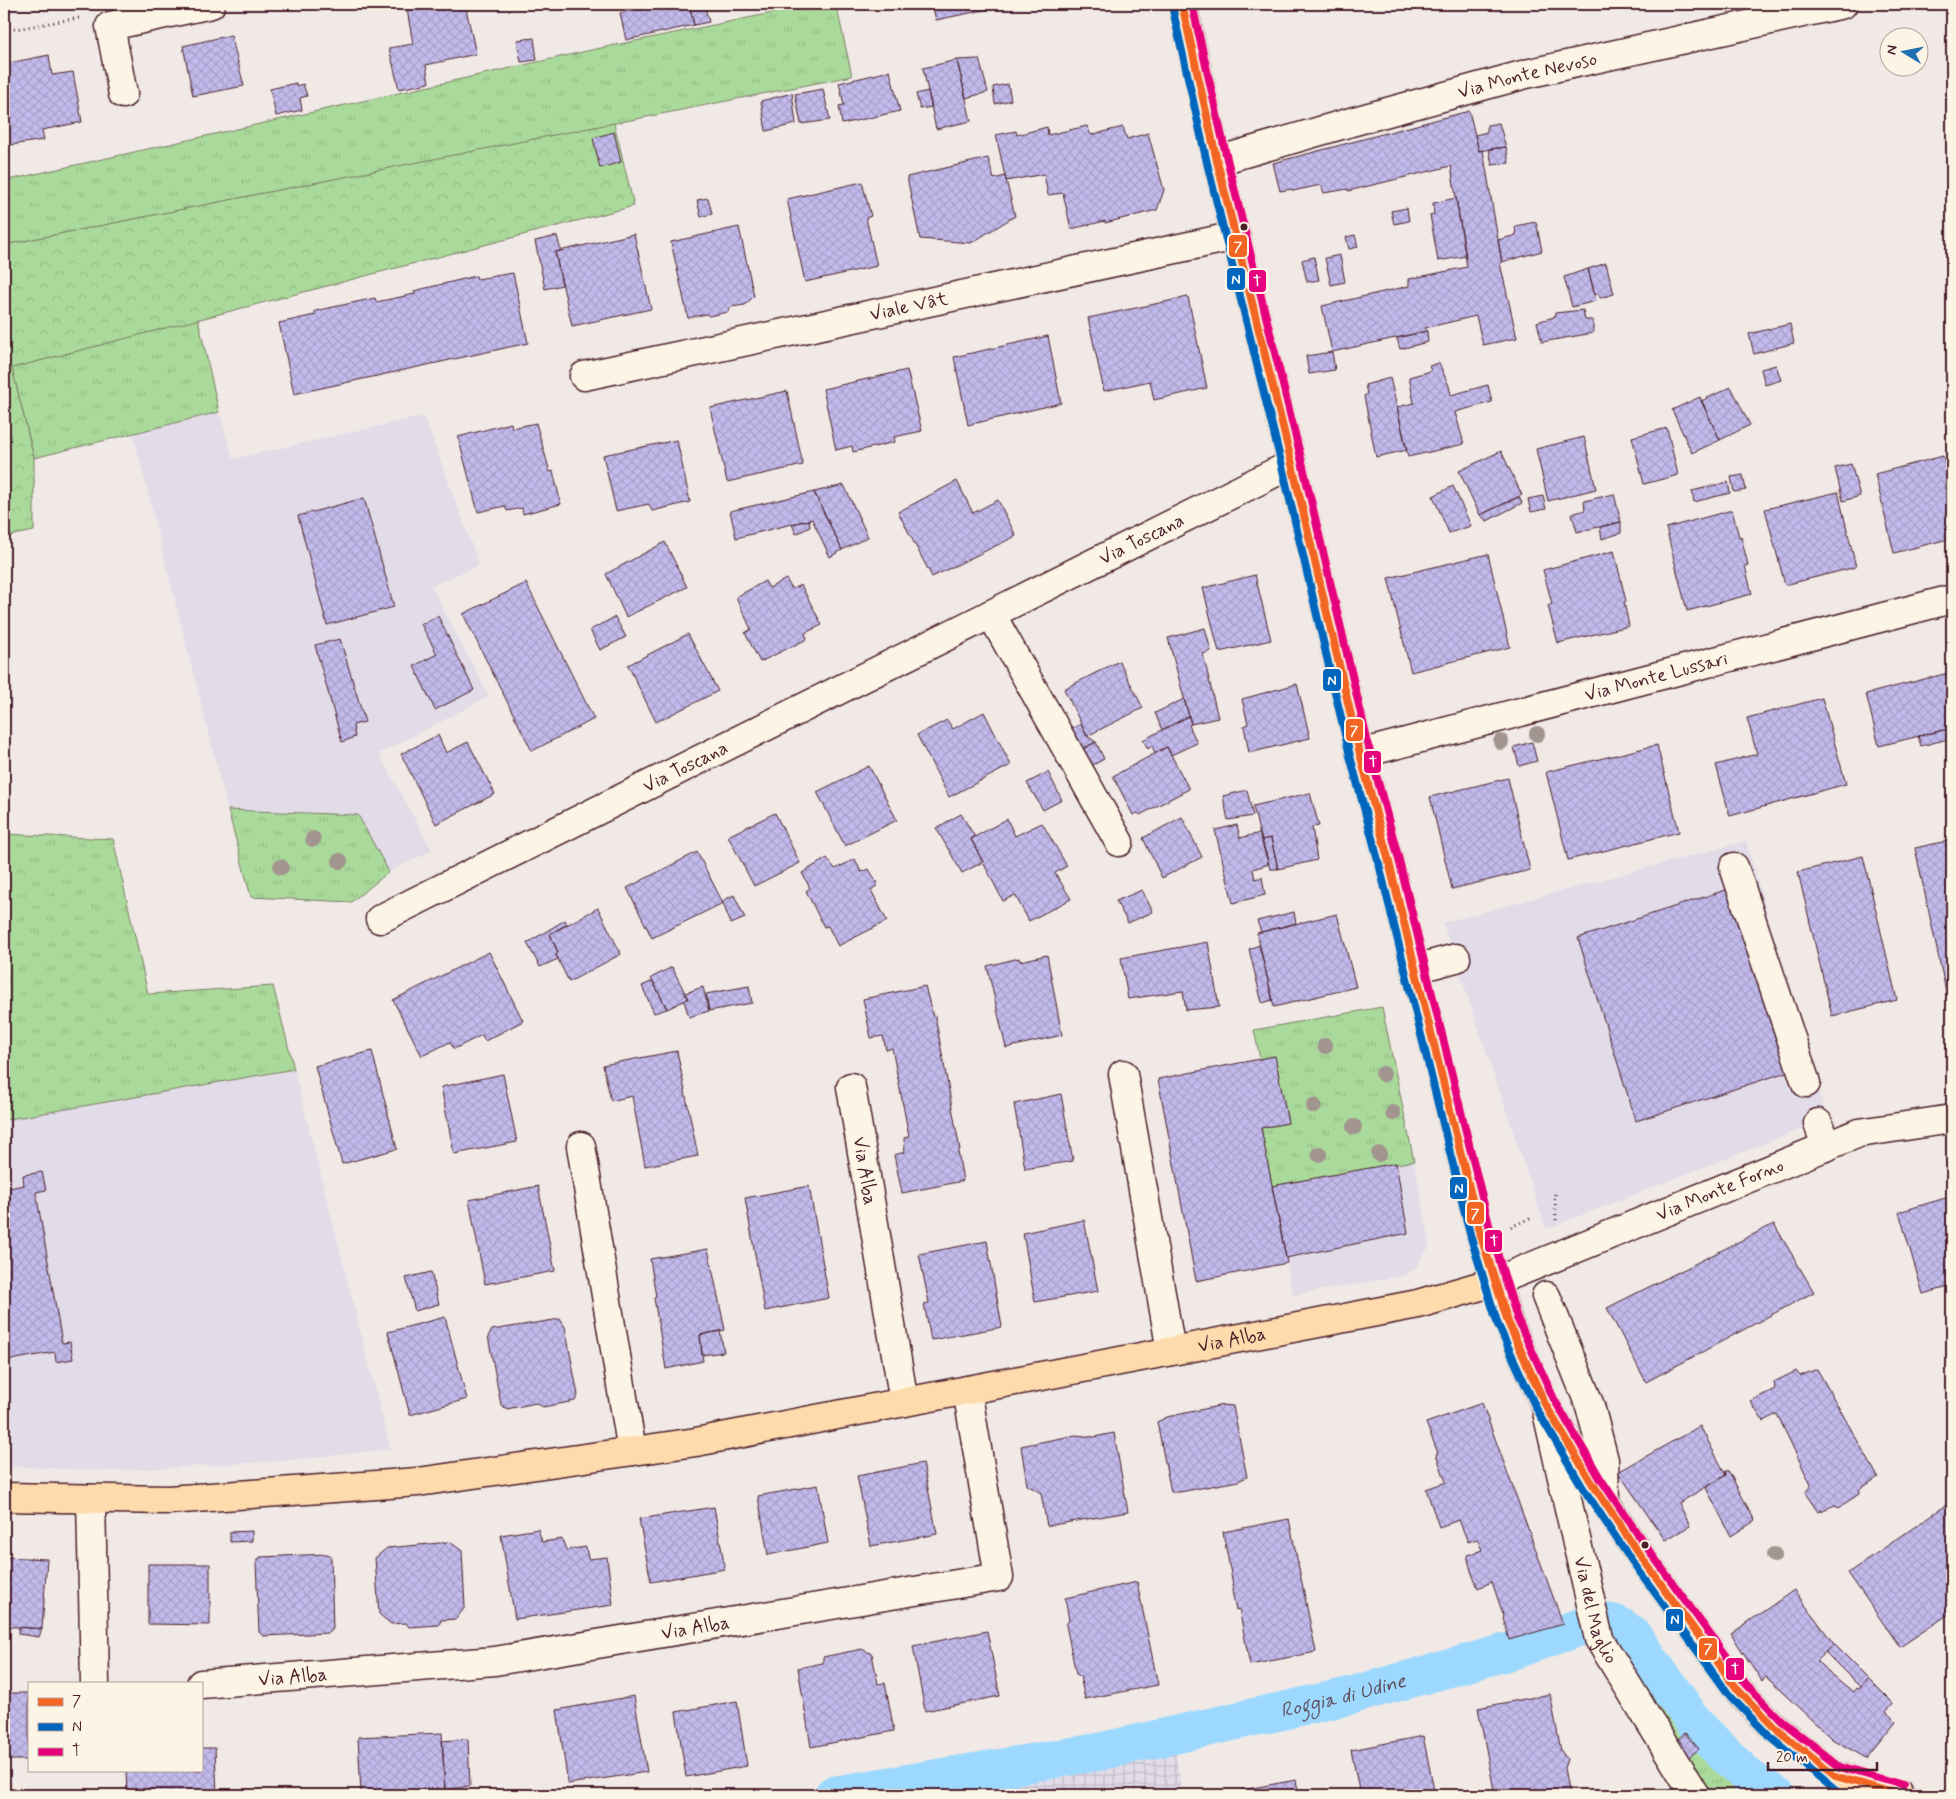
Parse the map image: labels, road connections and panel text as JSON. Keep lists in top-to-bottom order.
{
  "streets": {
    "main road": ["Via Alba"],
    "street": [
      "Via Monte Nevoso",
      "Viale Vât",
      "Via Toscana",
      "Via Monte Lussari",
      "Via Monte Forno",
      "Via del Maglio"
    ]
  },
  "crossings": [
    ["Via Alba", "Via Monte Forno"]
  ],
  "water": ["Roggia di Udine"],
  "lines": ["transit line 7", "transit line T", "transit line N"],
  "legend": ["7", "N", "T"],
  "scale_bar": "20 m",
  "north": "left"
}
